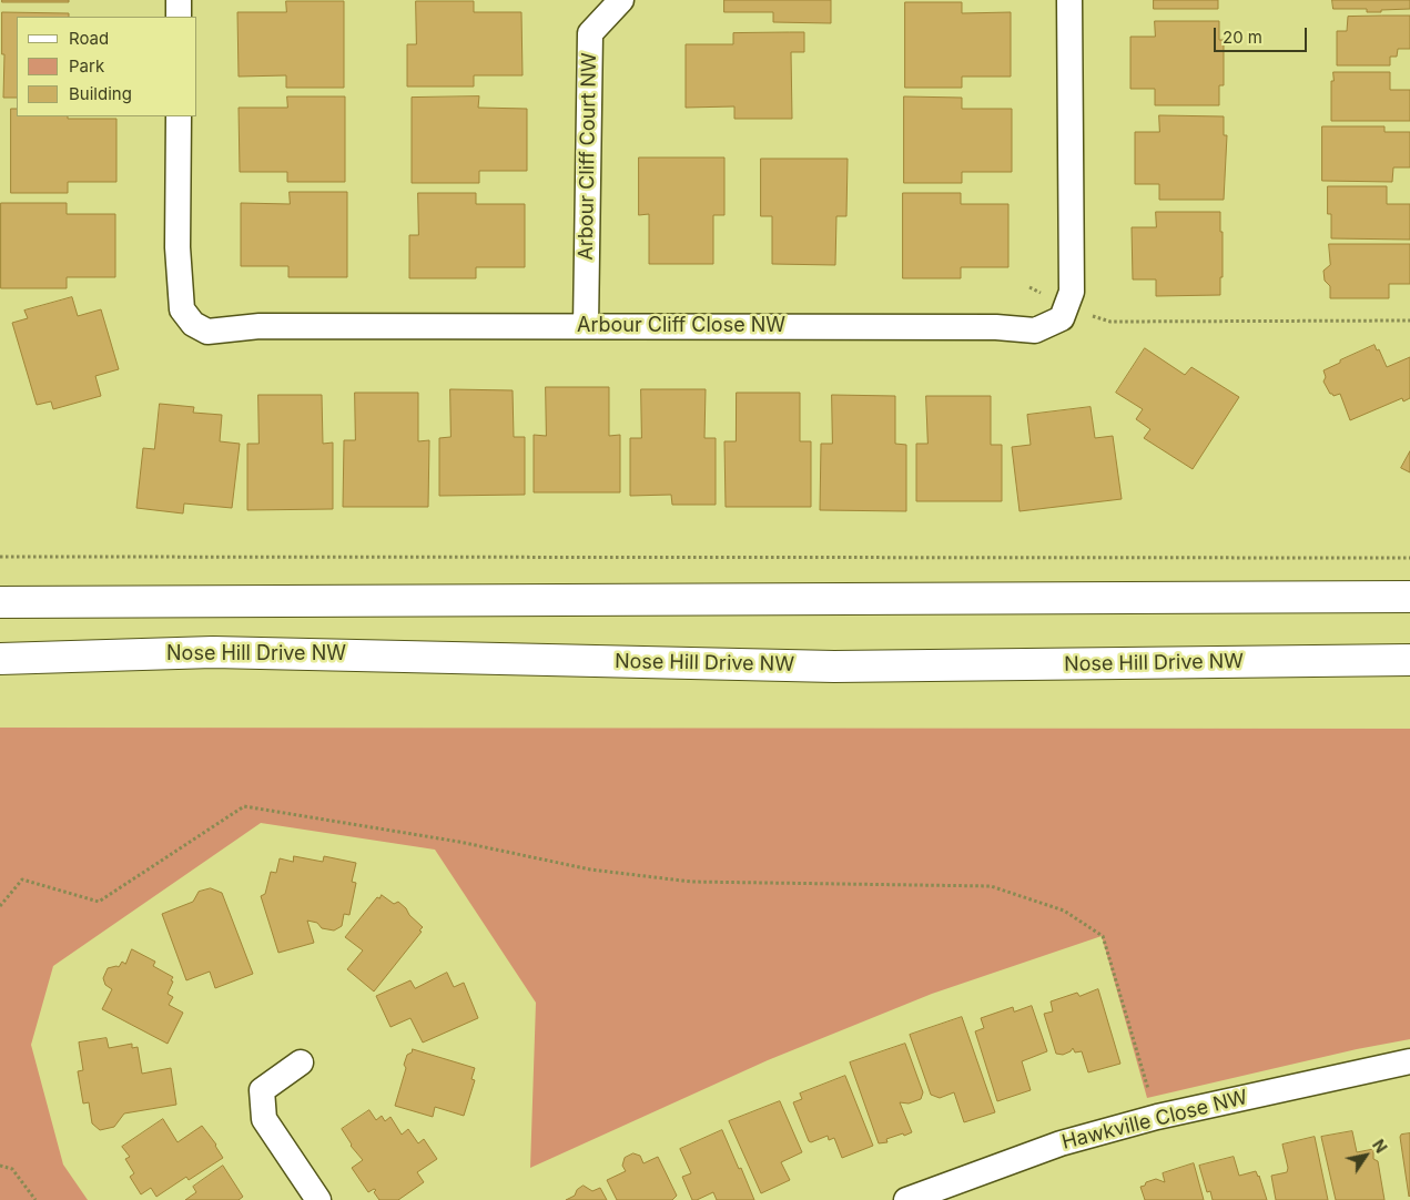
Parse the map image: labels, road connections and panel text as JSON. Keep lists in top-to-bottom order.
{
  "streets": {
    "main road": ["Nose Hill Drive NW"],
    "street": ["Arbour Cliff Court NW", "Arbour Cliff Close NW", "Hawkville Close NW"]
  },
  "crossings": [
    ["Arbour Cliff Court NW", "Arbour Cliff Close NW"]
  ],
  "legend": ["Road", "Park", "Building"],
  "scale_bar": "20 m",
  "north": "top right"
}
